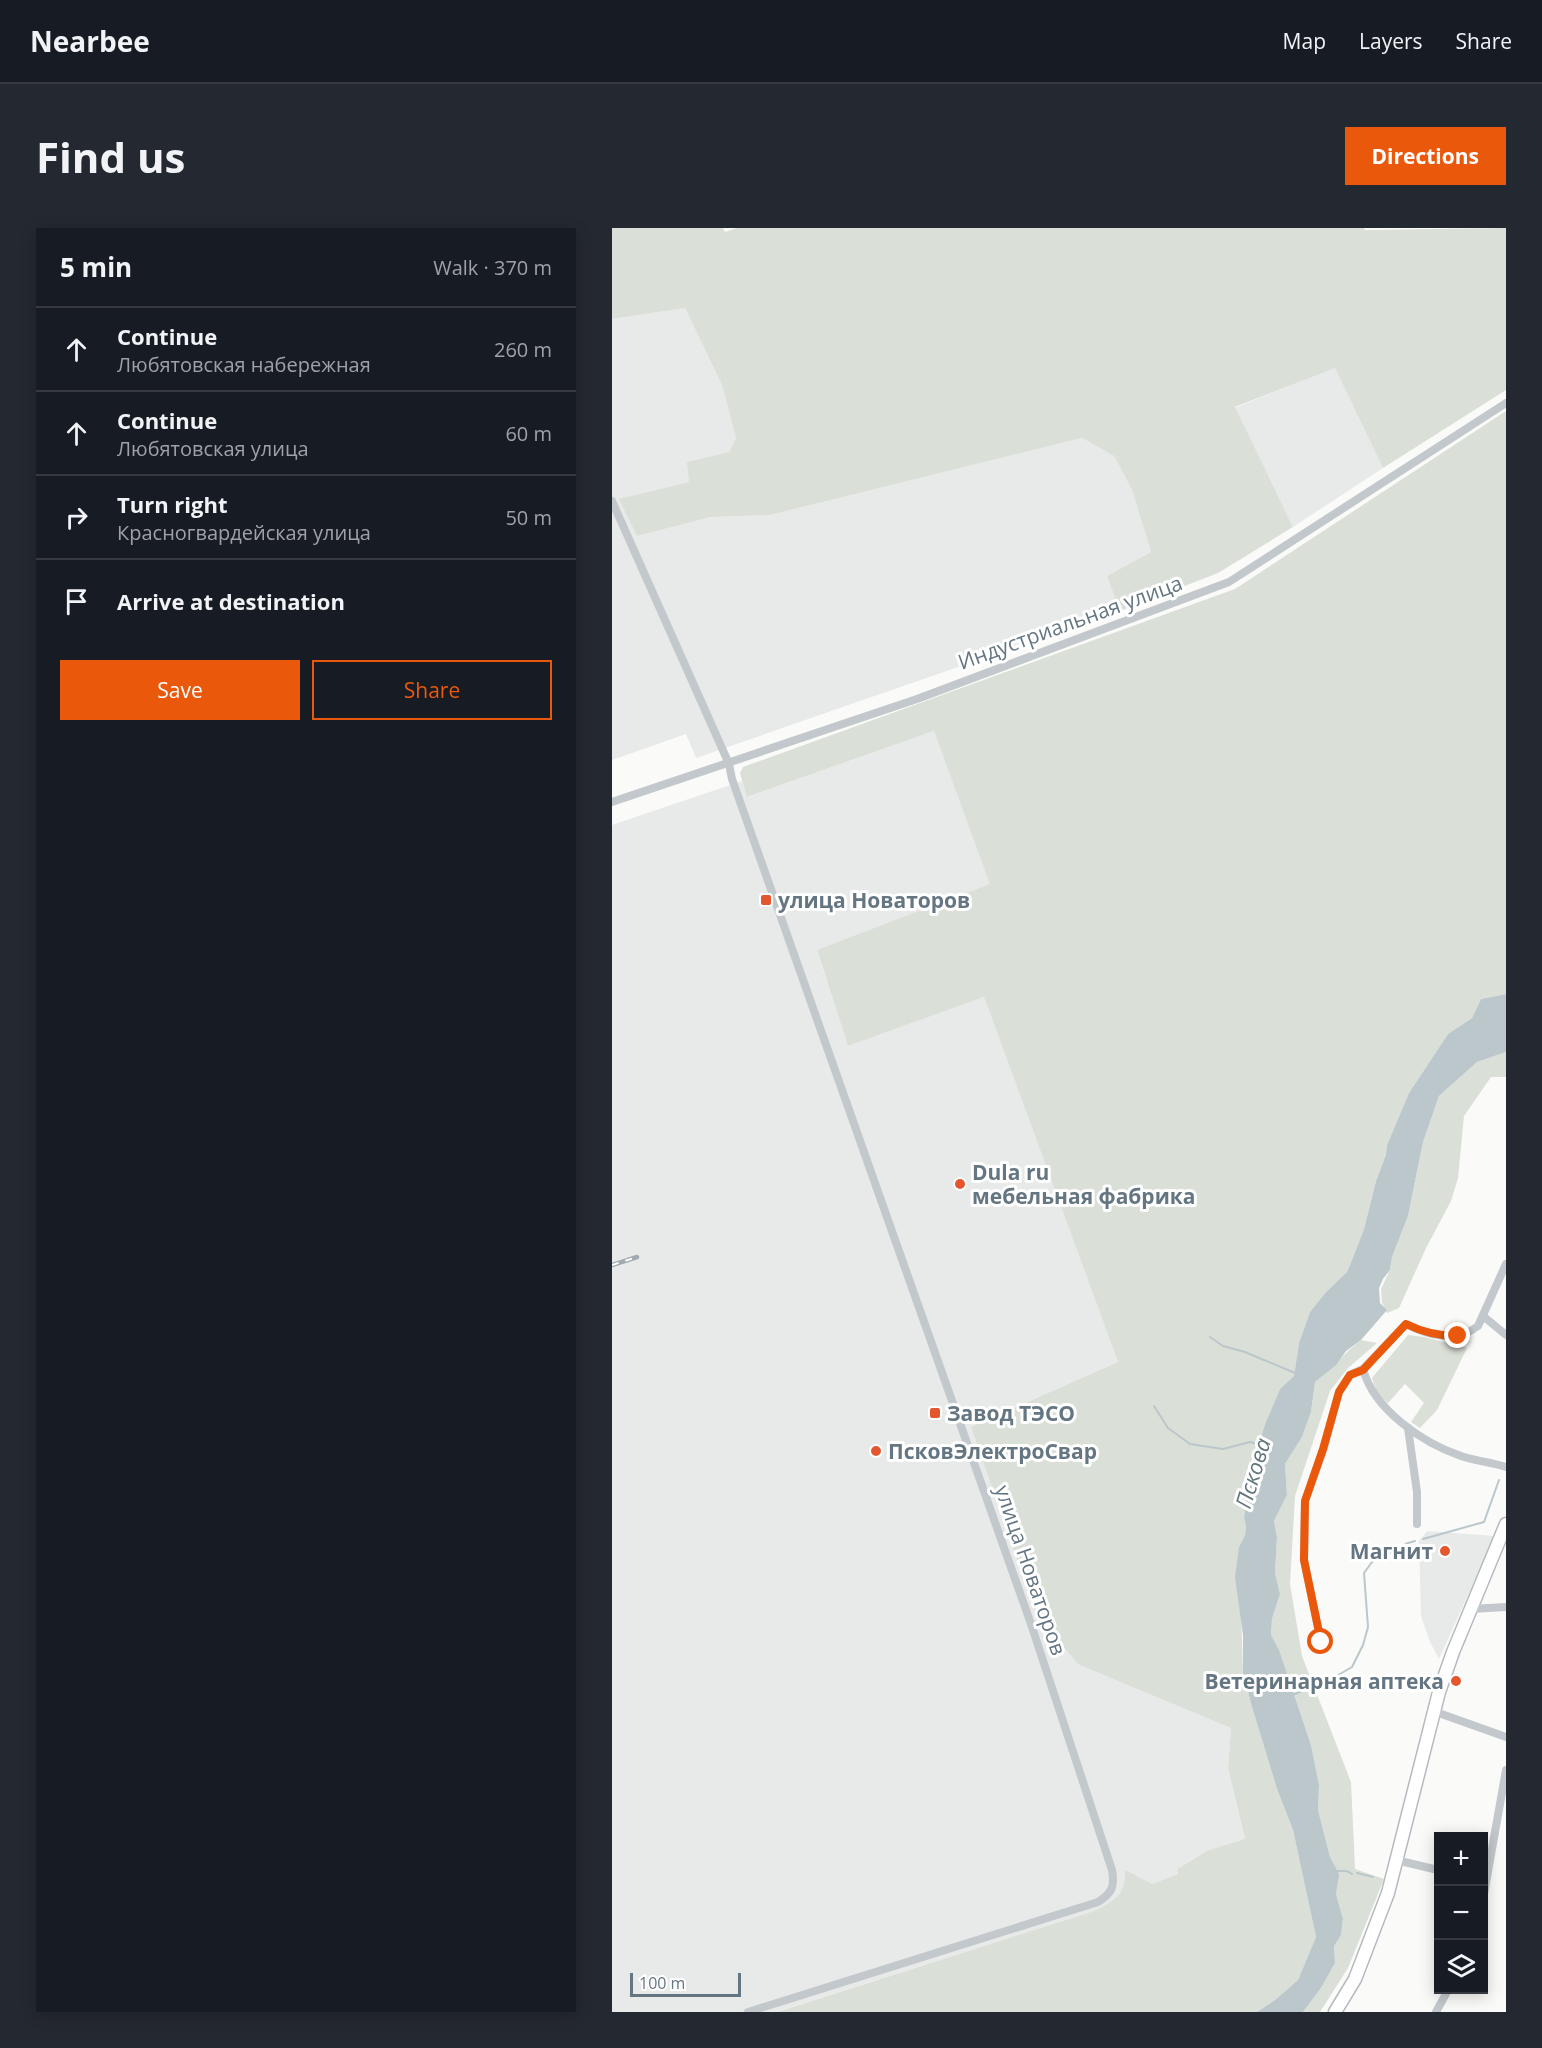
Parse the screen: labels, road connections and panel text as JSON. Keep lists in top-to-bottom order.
{
  "streets": {
    "street": ["Индустриальная улица", "улица Новаторов"]
  },
  "crossings": [
    ["Индустриальная улица", "улица Новаторов"]
  ],
  "water": ["Пскова"],
  "places": {
    "transit": ["улица Новаторов", "Завод ТЭСО"],
    "other": [
      "Dula ru мебельная фабрика",
      "ПсковЭлектроСвар",
      "Магнит",
      "Ветеринарная аптека"
    ]
  },
  "scale_bar": "100 m",
  "page": {
    "header": "Nearbee",
    "nav": ["Map", "Layers", "Share"],
    "buttons": [
      "Directions",
      ["Save", "Share"]
    ],
    "title": "Find us",
    "heading": ["5 min", "Walk · 370 m"],
    "list": [
      ["Continue", "Любятовская набережная", "260 m"],
      ["Continue", "Любятовская улица", "60 m"],
      ["Turn right", "Красногвардейская улица", "50 m"],
      "Arrive at destination"
    ],
    "map_buttons": ["+", "−"],
    "scale": "100 m"
  }
}
